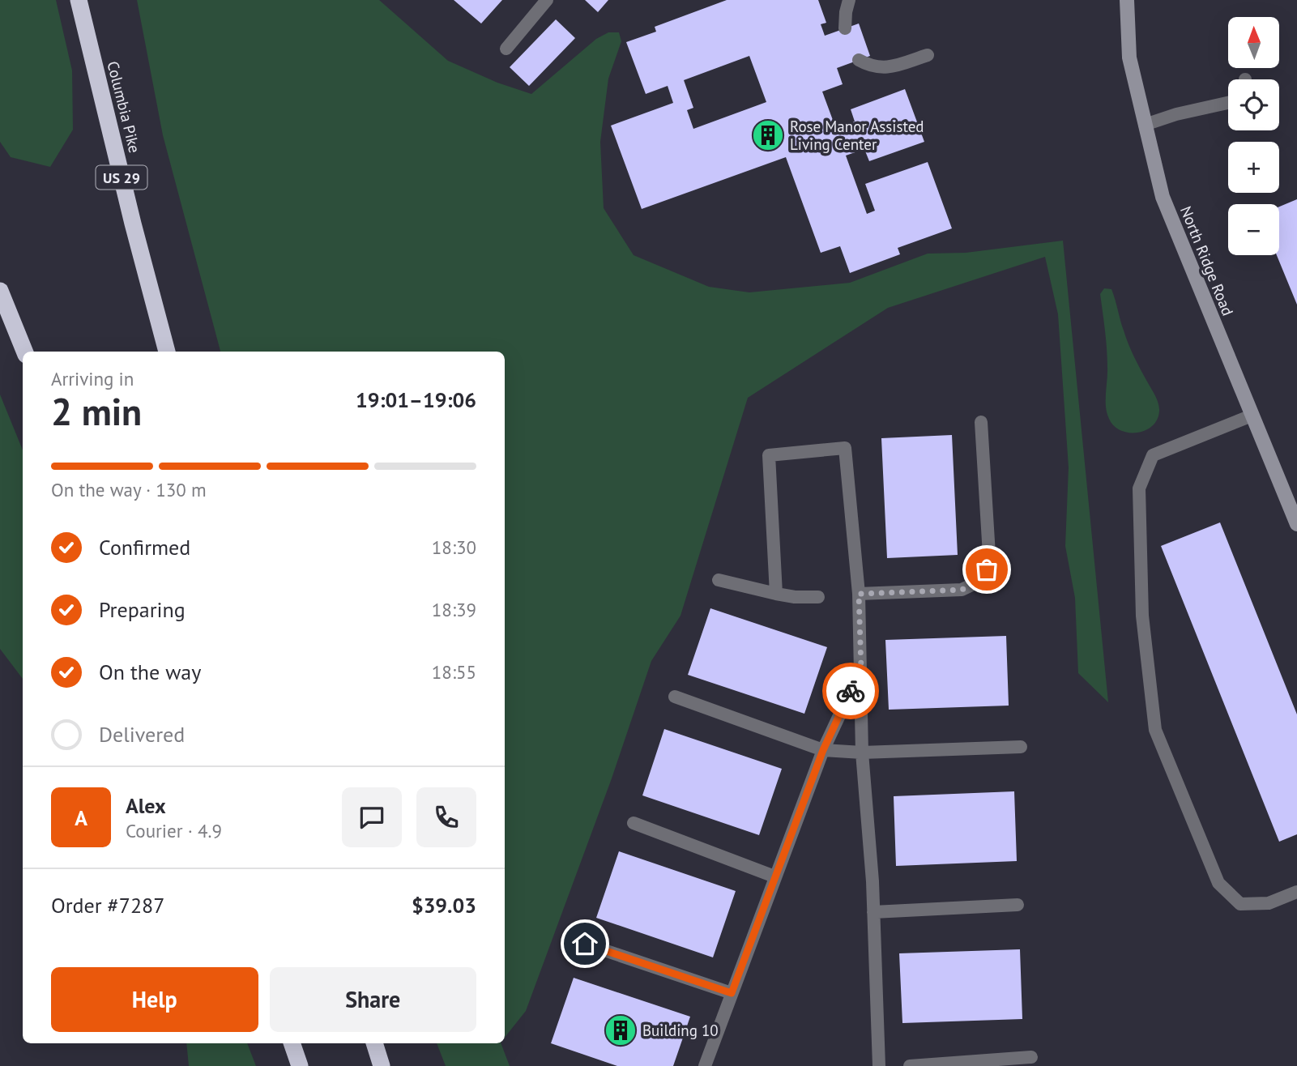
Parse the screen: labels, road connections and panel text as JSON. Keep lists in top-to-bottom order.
{
  "streets": {
    "highway": ["Columbia Pike", "US 29"],
    "street": ["North Ridge Road"]
  },
  "places": {
    "building": ["Rose Manor Assisted Living Center", "Building 10"]
  },
  "north": "top",
  "page": {
    "map_buttons": ["+", "−"],
    "heading": ["2 min", "Arriving in", "19:01–19:06"],
    "panel": [
      "Alex",
      "Courier · 4.9",
      "Order #7287",
      "$39.03"
    ],
    "bar": "On the way · 130 m",
    "list": [
      ["Confirmed", "18:30"],
      ["Preparing", "18:39"],
      ["On the way", "18:55"],
      "Delivered"
    ],
    "round": "A",
    "buttons": ["Help", "Share"]
  }
}
